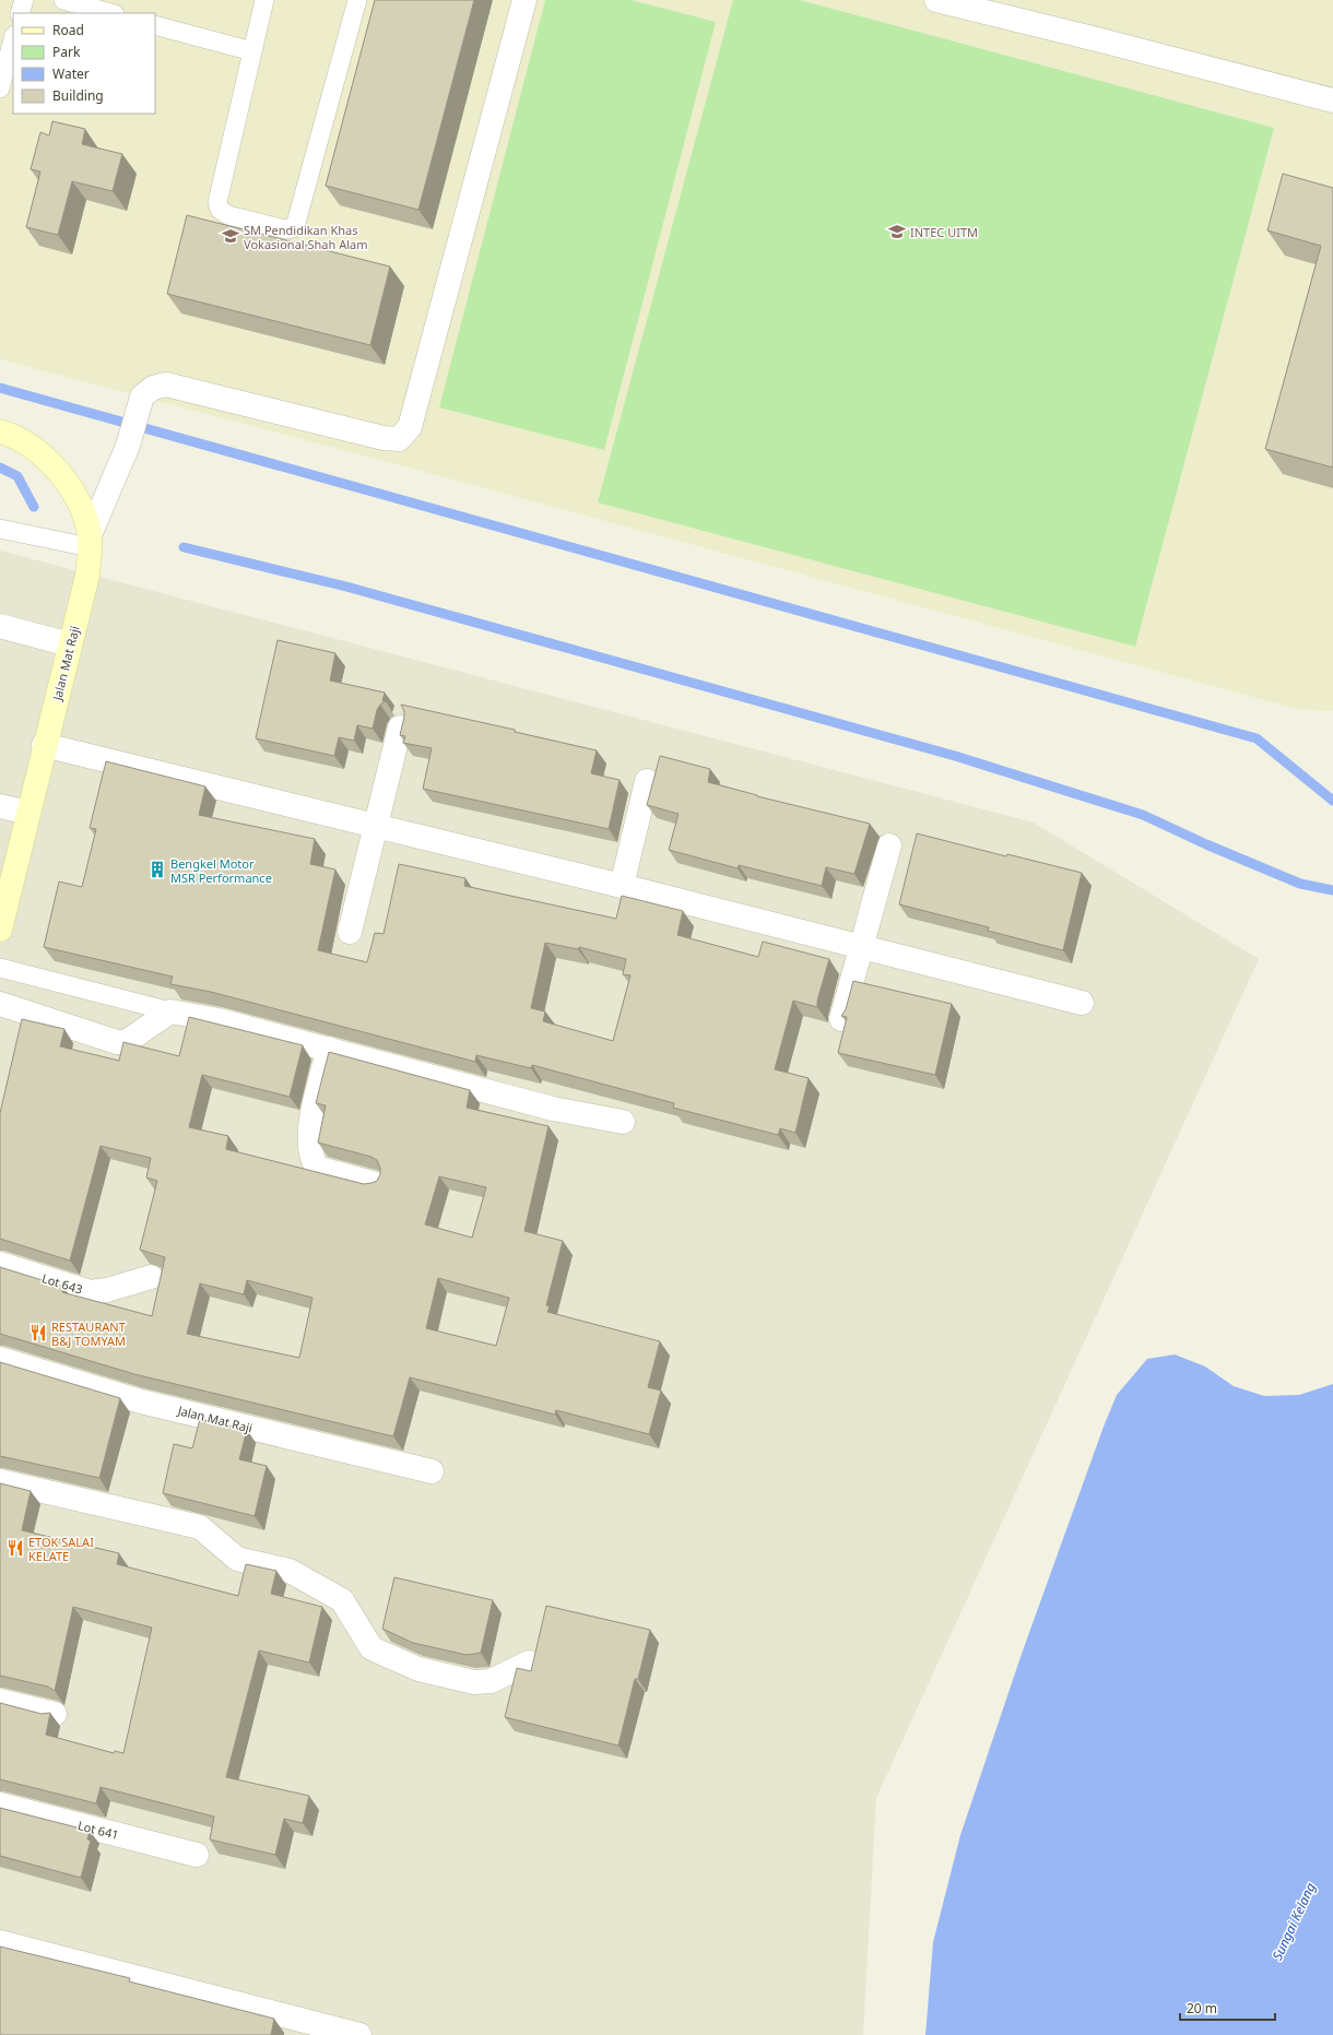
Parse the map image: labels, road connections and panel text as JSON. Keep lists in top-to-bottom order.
{
  "streets": {
    "street": ["Jalan Mat Raji", "Lot 643", "Lot 641"]
  },
  "water": ["Sungai Kelang"],
  "places": {
    "school or university": ["INTEC UITM", "SM Pendidikan Khas Vokasional Shah Alam"],
    "building": ["Bengkel Motor MSR Performance"],
    "restaurant": ["RESTAURANT B&J TOMYAM", "ETOK SALAI KELATE"]
  },
  "legend": [
    "Road",
    "Park",
    "Water",
    "Building"
  ],
  "scale_bar": "20 m"
}
